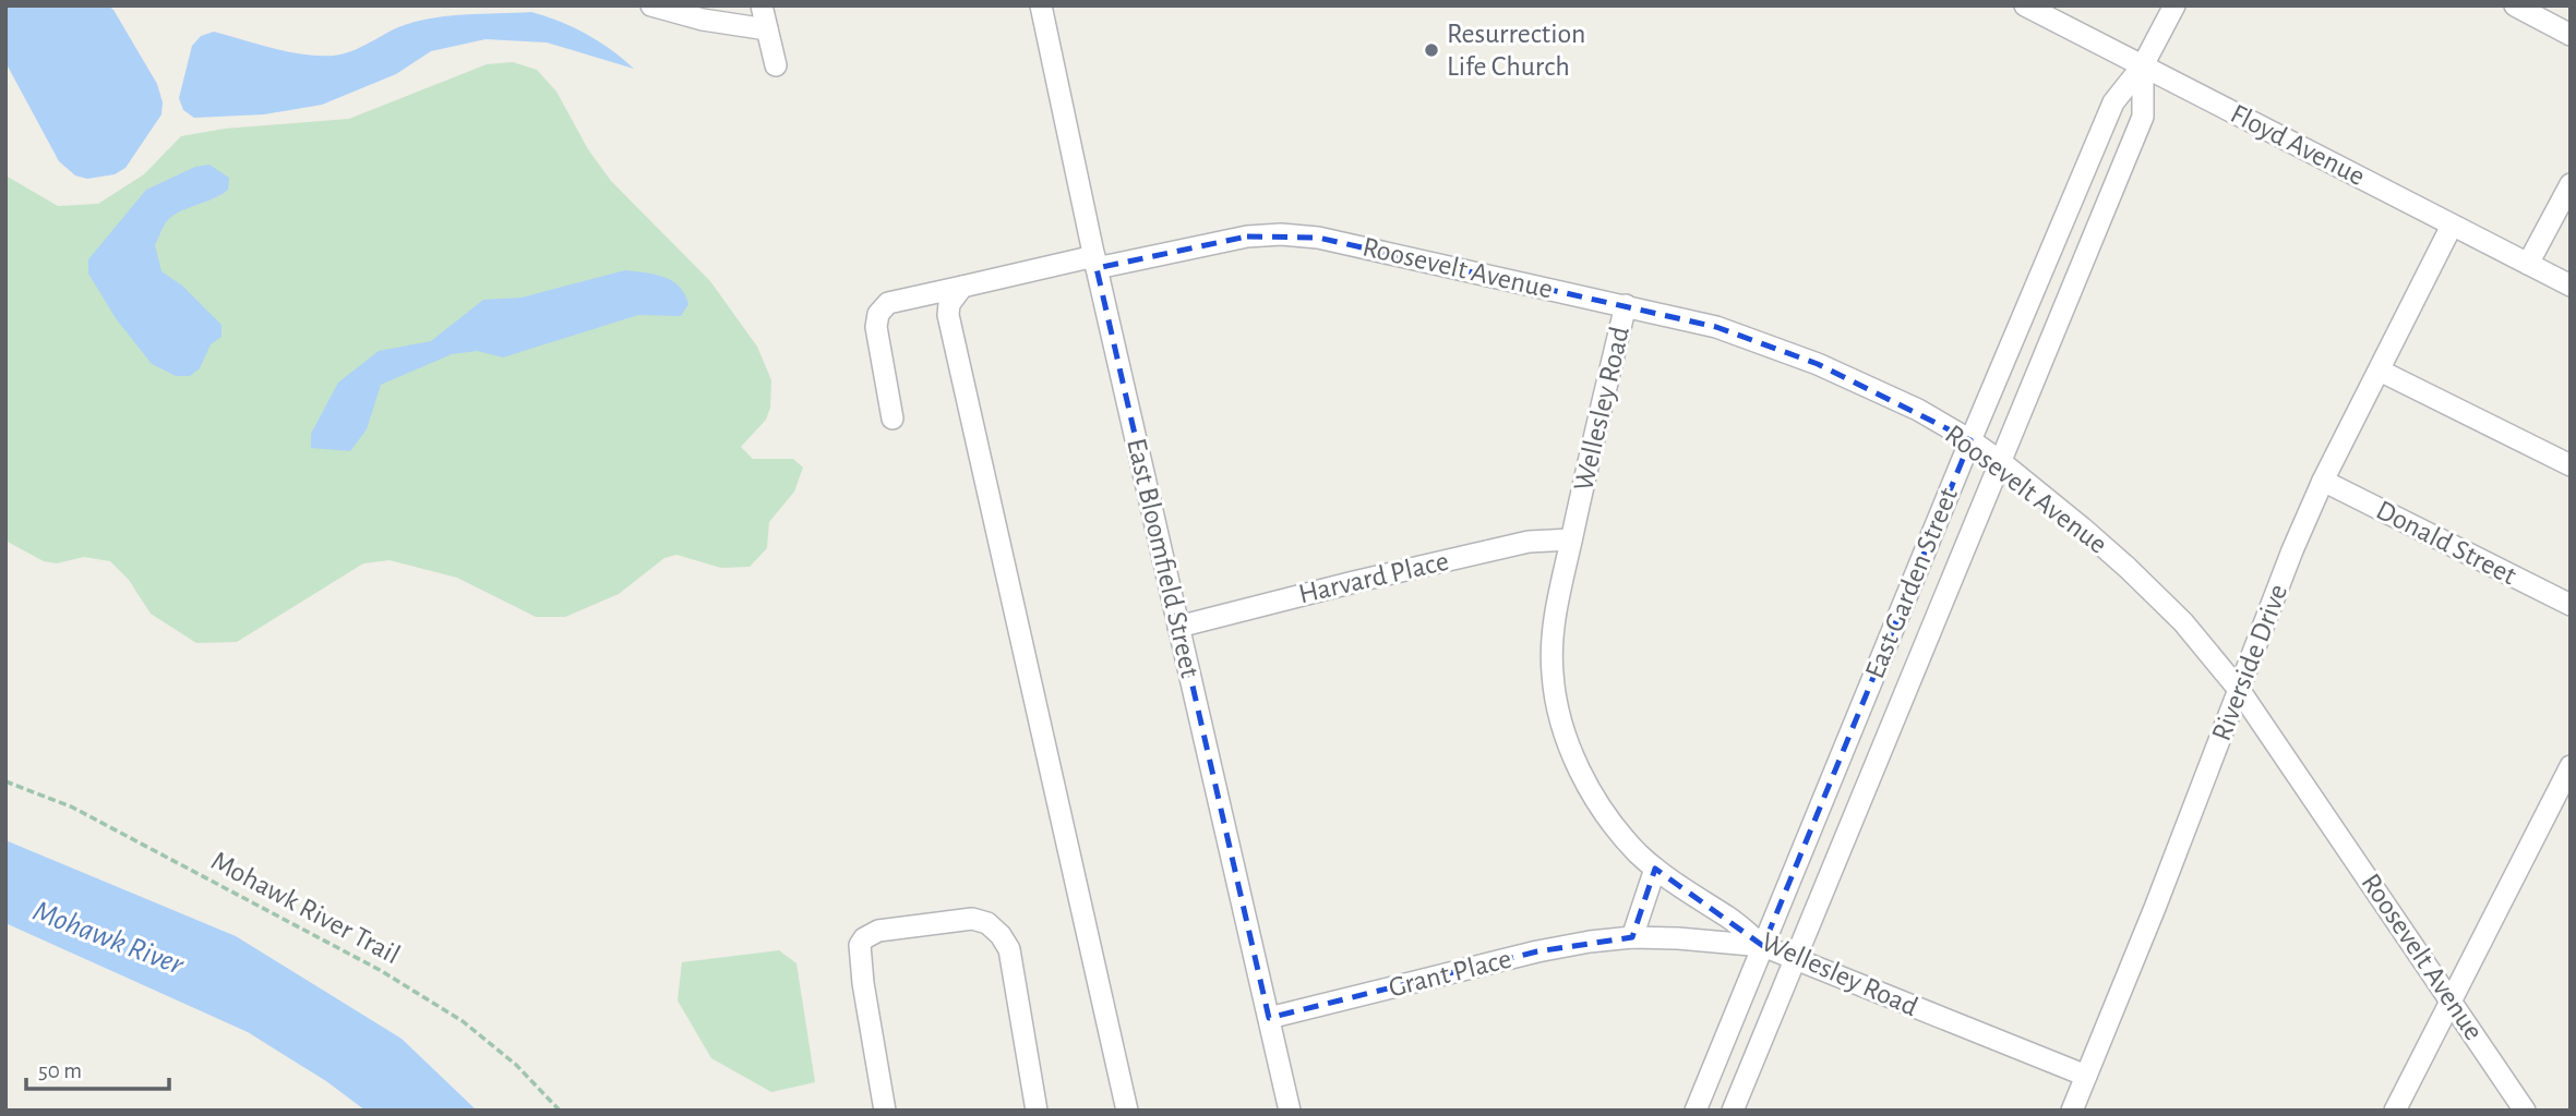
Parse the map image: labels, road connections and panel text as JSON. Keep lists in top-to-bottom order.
{
  "streets": {
    "street": [
      "Floyd Avenue",
      "Roosevelt Avenue",
      "Wellesley Road",
      "Donald Street",
      "East Bloomfield Street",
      "Harvard Place",
      "East Garden Street",
      "Riverside Drive",
      "Grant Place"
    ],
    "path": ["Mohawk River Trail"]
  },
  "crossings": [
    ["Floyd Avenue", "East Garden Street"],
    ["Floyd Avenue", "Riverside Drive"],
    ["Roosevelt Avenue", "Wellesley Road"],
    ["Roosevelt Avenue", "East Bloomfield Street"],
    ["Roosevelt Avenue", "East Garden Street"],
    ["Roosevelt Avenue", "Riverside Drive"],
    ["Wellesley Road", "Harvard Place"],
    ["Wellesley Road", "East Garden Street"],
    ["Wellesley Road", "Riverside Drive"],
    ["Wellesley Road", "Grant Place"],
    ["Donald Street", "Riverside Drive"],
    ["East Bloomfield Street", "Harvard Place"],
    ["East Bloomfield Street", "Grant Place"],
    ["East Garden Street", "Grant Place"]
  ],
  "water": ["Mohawk River"],
  "places": ["Resurrection Life Church"],
  "scale_bar": "50 m"
}
